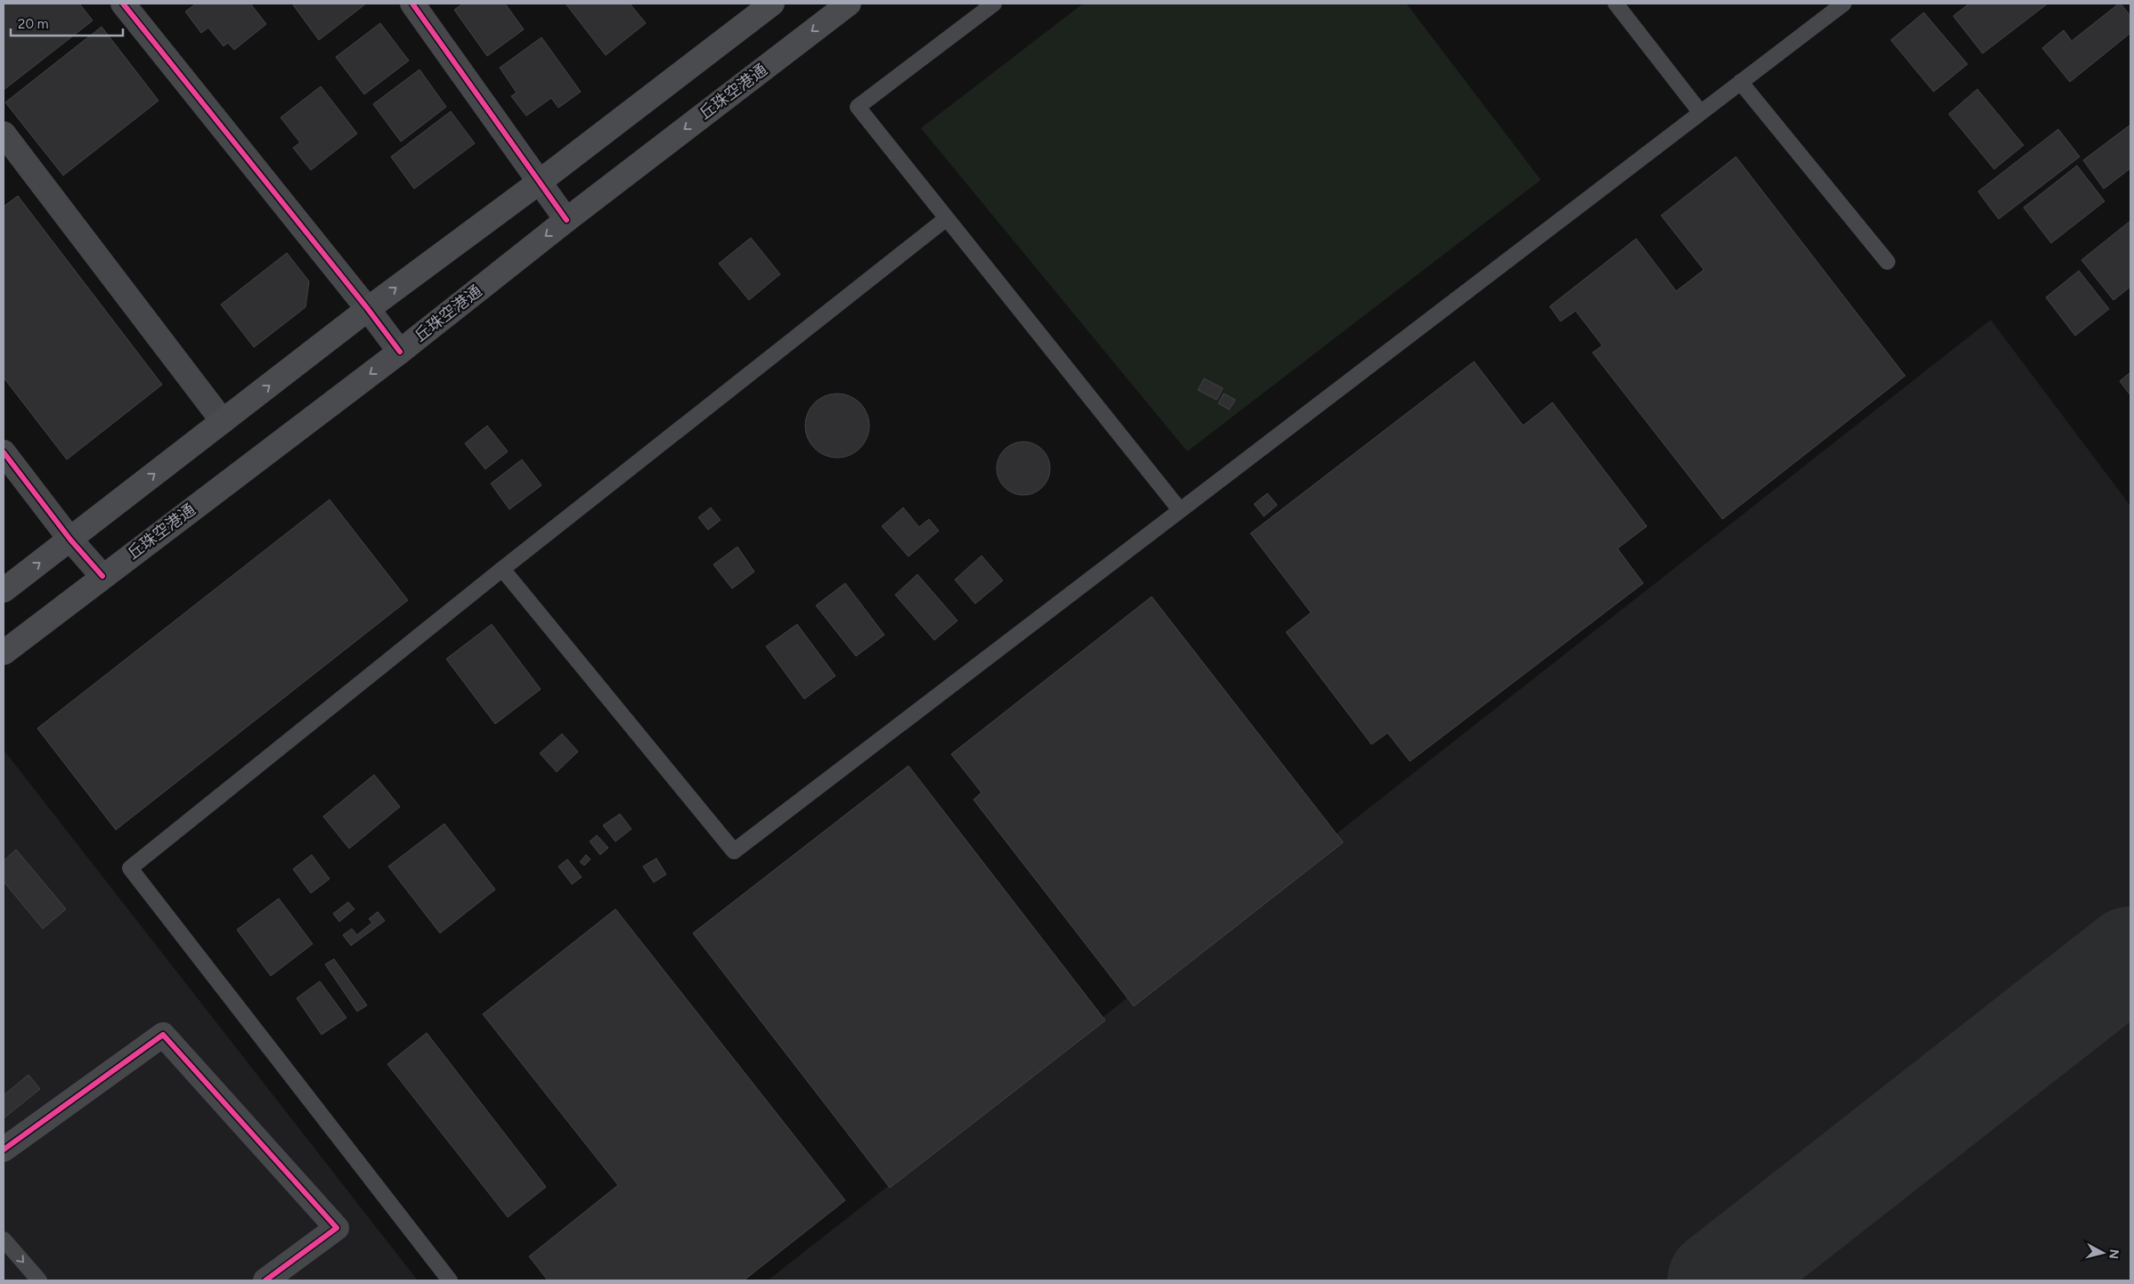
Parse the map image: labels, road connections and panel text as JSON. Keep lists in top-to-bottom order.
{
  "streets": {
    "main road": ["丘珠空港通"]
  },
  "scale_bar": "20 m",
  "north": "right"
}
